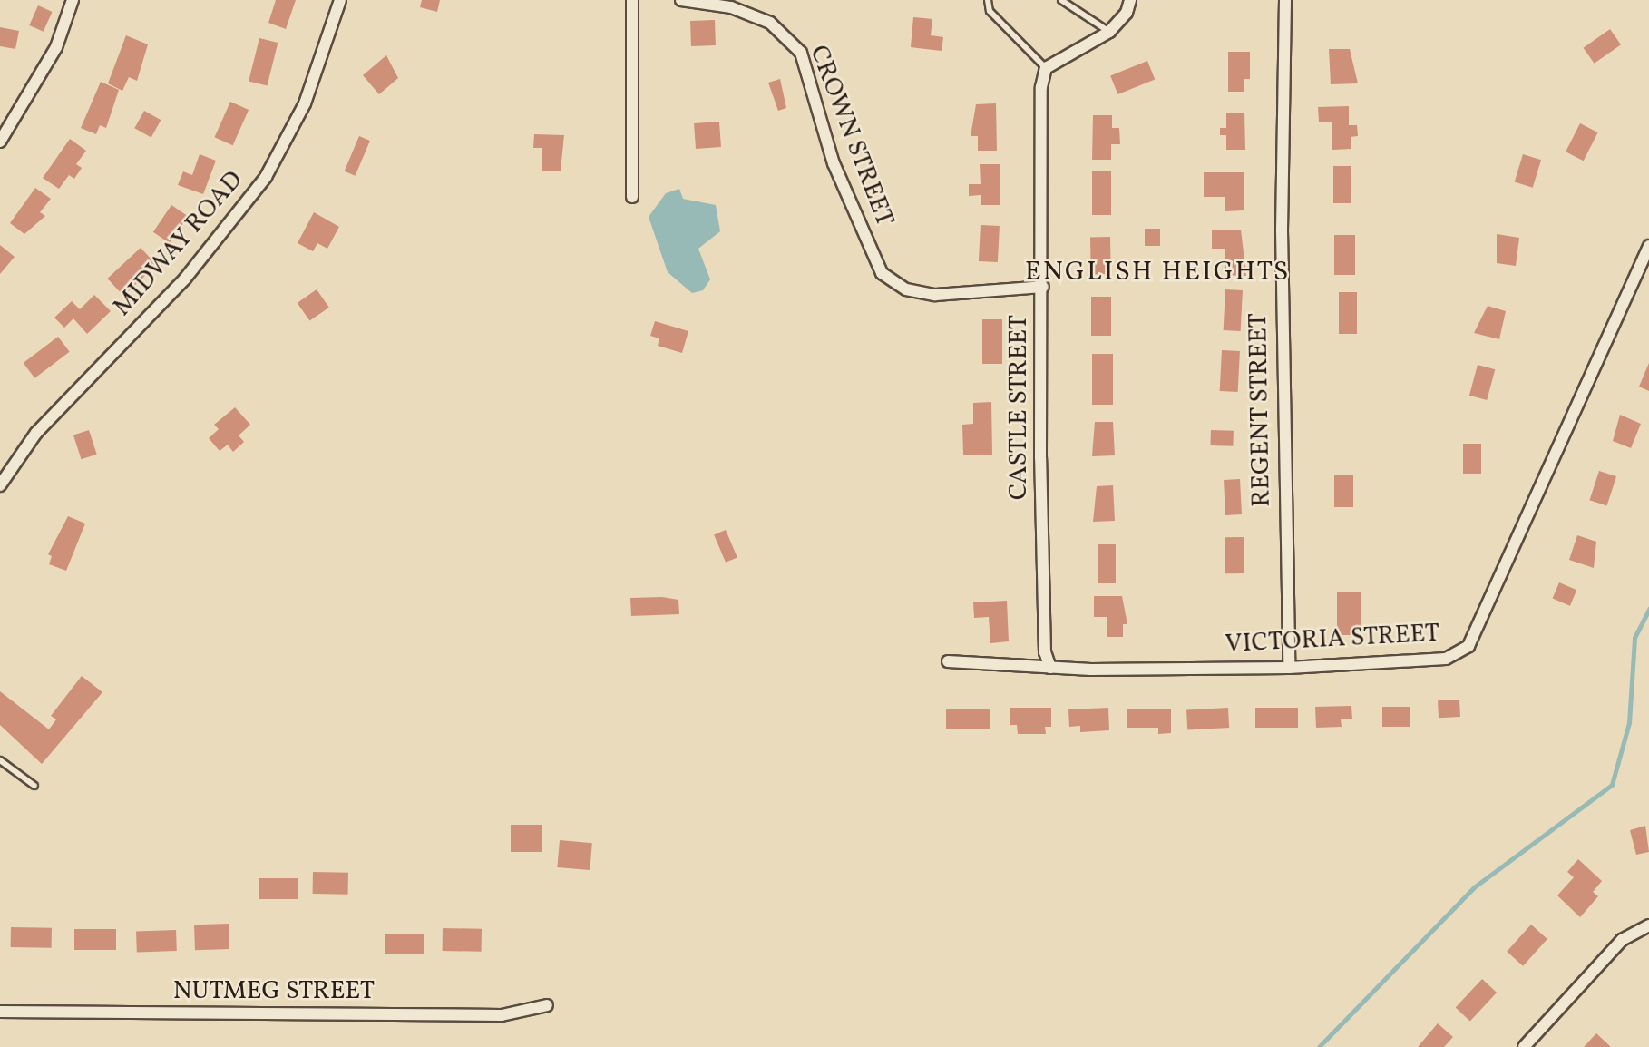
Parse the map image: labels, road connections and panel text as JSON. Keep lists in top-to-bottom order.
{
  "streets": {
    "street": [
      "CROWN STREET",
      "MIDWAY ROAD",
      "CASTLE STREET",
      "REGENT STREET",
      "VICTORIA STREET",
      "NUTMEG STREET"
    ]
  },
  "crossings": [
    ["CROWN STREET", "CASTLE STREET"],
    ["CASTLE STREET", "VICTORIA STREET"],
    ["REGENT STREET", "VICTORIA STREET"]
  ],
  "districts": ["ENGLISH HEIGHTS"]
}
